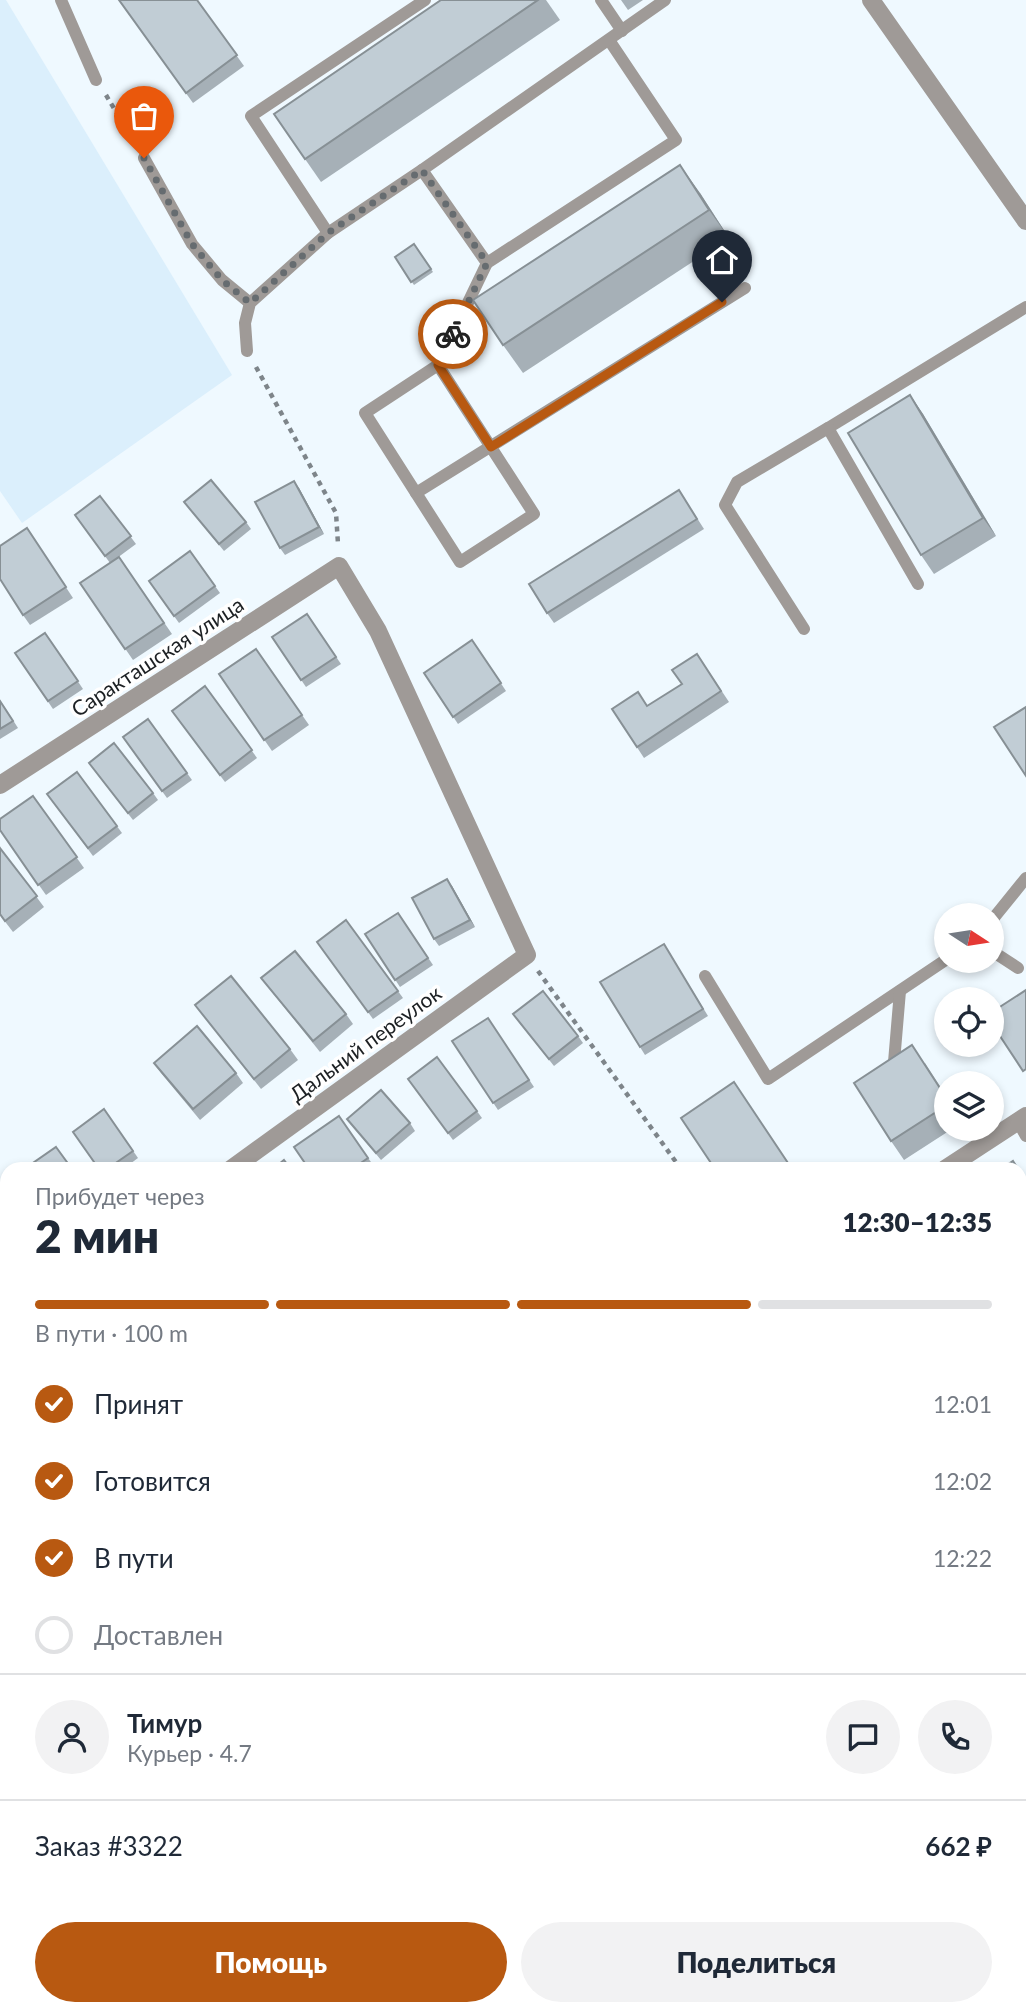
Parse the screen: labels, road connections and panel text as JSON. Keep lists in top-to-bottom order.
{
  "streets": {
    "street": ["Саракташская улица", "Дальний переулок"]
  },
  "north": "right",
  "page": {
    "heading": ["2 мин", "Прибудет через", "12:30–12:35"],
    "panel": [
      "Тимур",
      "Курьер · 4.7",
      "Заказ #3322",
      "662 ₽"
    ],
    "bar": "В пути · 100 m",
    "list": [
      ["Принят", "12:01"],
      ["Готовится", "12:02"],
      ["В пути", "12:22"],
      "Доставлен"
    ],
    "buttons": ["Помощь", "Поделиться"]
  }
}
